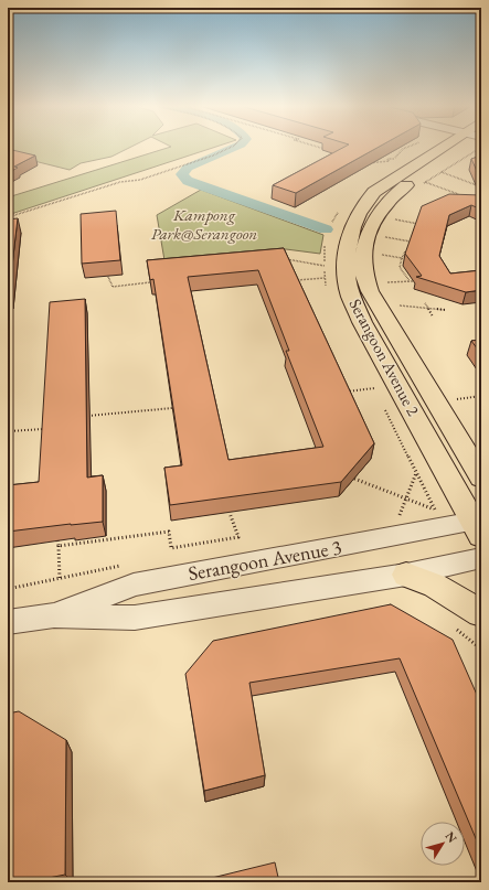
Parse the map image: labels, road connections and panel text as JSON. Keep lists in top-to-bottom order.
{
  "streets": {
    "main road": ["Serangoon Avenue 2"],
    "street": ["Serangoon Avenue 3"]
  },
  "crossings": [
    ["Serangoon Avenue 2", "Serangoon Avenue 3"]
  ],
  "parks": ["Kampong Park@Serangoon"],
  "north": "top right"
}
